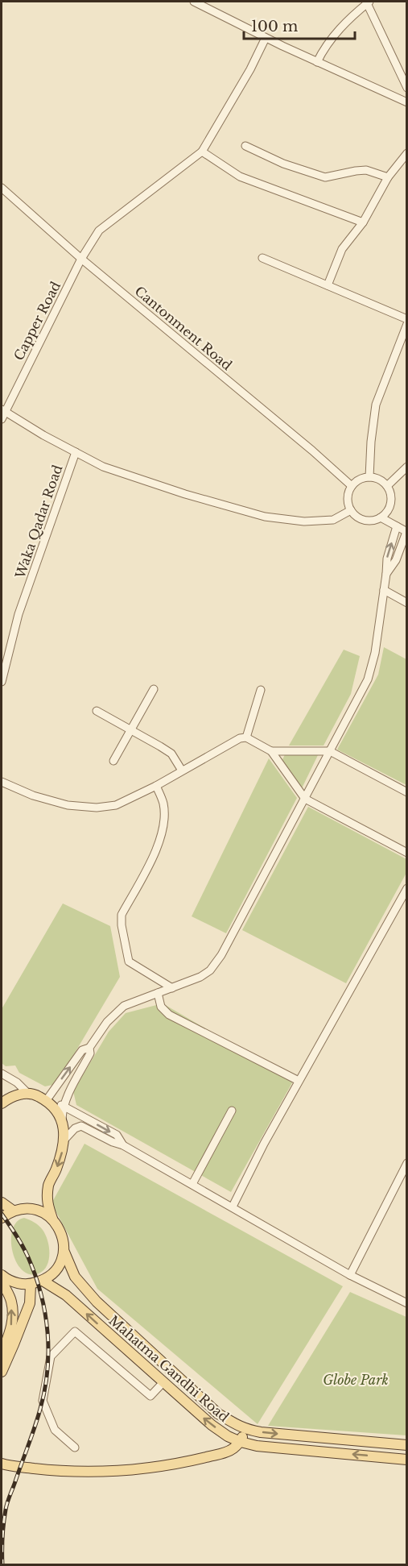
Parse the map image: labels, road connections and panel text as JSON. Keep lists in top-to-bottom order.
{
  "streets": {
    "main road": ["Mahatma Gandhi Road"],
    "street": ["Capper Road", "Cantonment Road", "Waka Qadar Road"]
  },
  "crossings": [
    ["Capper Road", "Cantonment Road"]
  ],
  "parks": ["Globe Park"],
  "scale_bar": "100 m"
}
